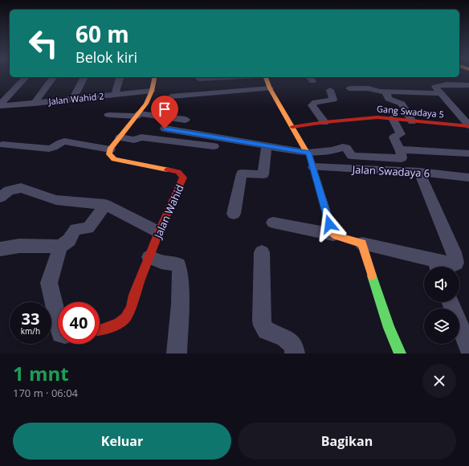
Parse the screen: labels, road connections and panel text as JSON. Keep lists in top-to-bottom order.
{
  "streets": {
    "street": [
      "Jalan Wahid 2",
      "Gang Swadaya 5",
      "Jalan Swadaya 6",
      "Jalan Wahid"
    ]
  },
  "page": {
    "turn": ["60 m", "Belok kiri"],
    "speed": "33 km/h",
    "limit": "40",
    "heading": ["1 mnt", "170 m · 06:04"],
    "buttons": ["Keluar", "Bagikan"]
  }
}
